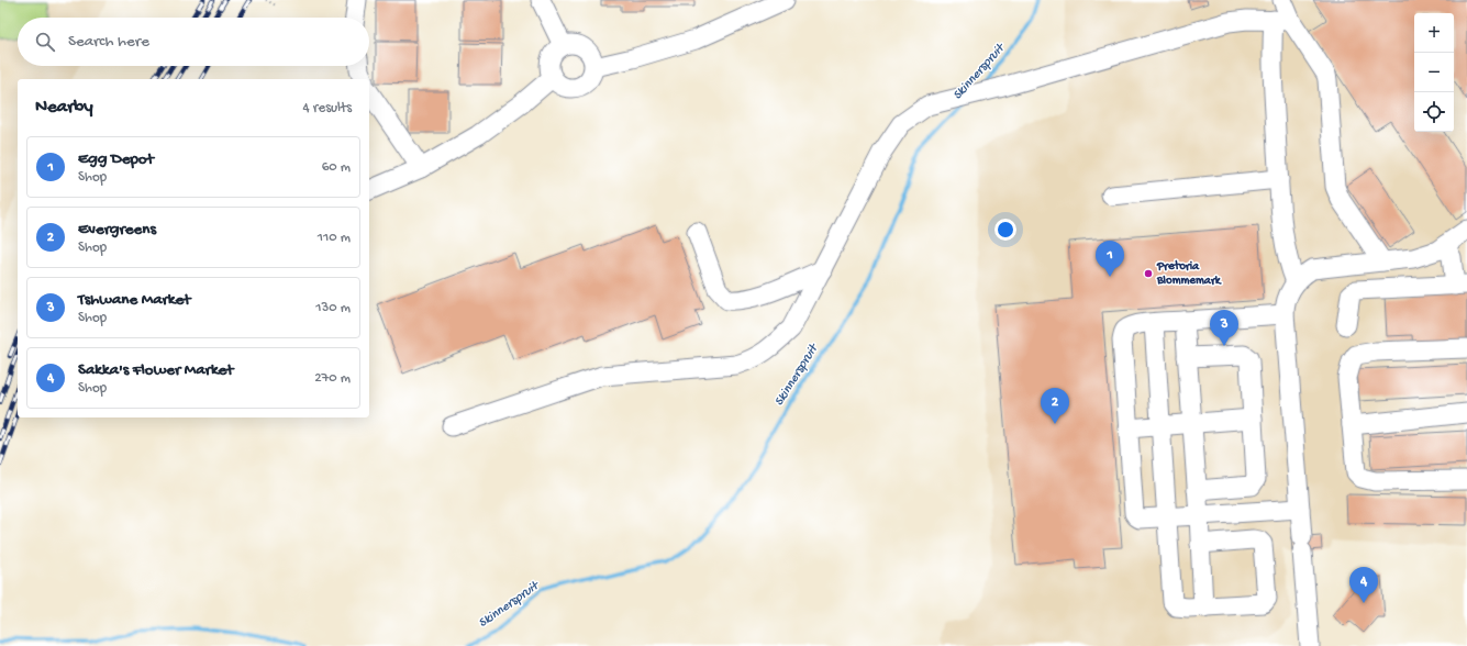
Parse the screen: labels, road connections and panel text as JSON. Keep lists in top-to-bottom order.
{
  "water": ["Skinnerspruit"],
  "places": ["Pretoria Blommemark"],
  "page": {
    "map_buttons": ["+", "−"],
    "search": "Search here",
    "heading": ["Nearby", "4 results"],
    "list": [
      {
        "mark": "1",
        "name": "Egg Depot",
        "note": "Shop",
        "value": "60 m"
      },
      {
        "mark": "2",
        "name": "Evergreens",
        "note": "Shop",
        "value": "110 m"
      },
      {
        "mark": "3",
        "name": "Tshwane Market",
        "note": "Shop",
        "value": "130 m"
      },
      {
        "mark": "4",
        "name": "Sakka's Flower Market",
        "note": "Shop",
        "value": "270 m"
      }
    ],
    "pins": [
      "1",
      "3",
      "2",
      "4"
    ]
  }
}
